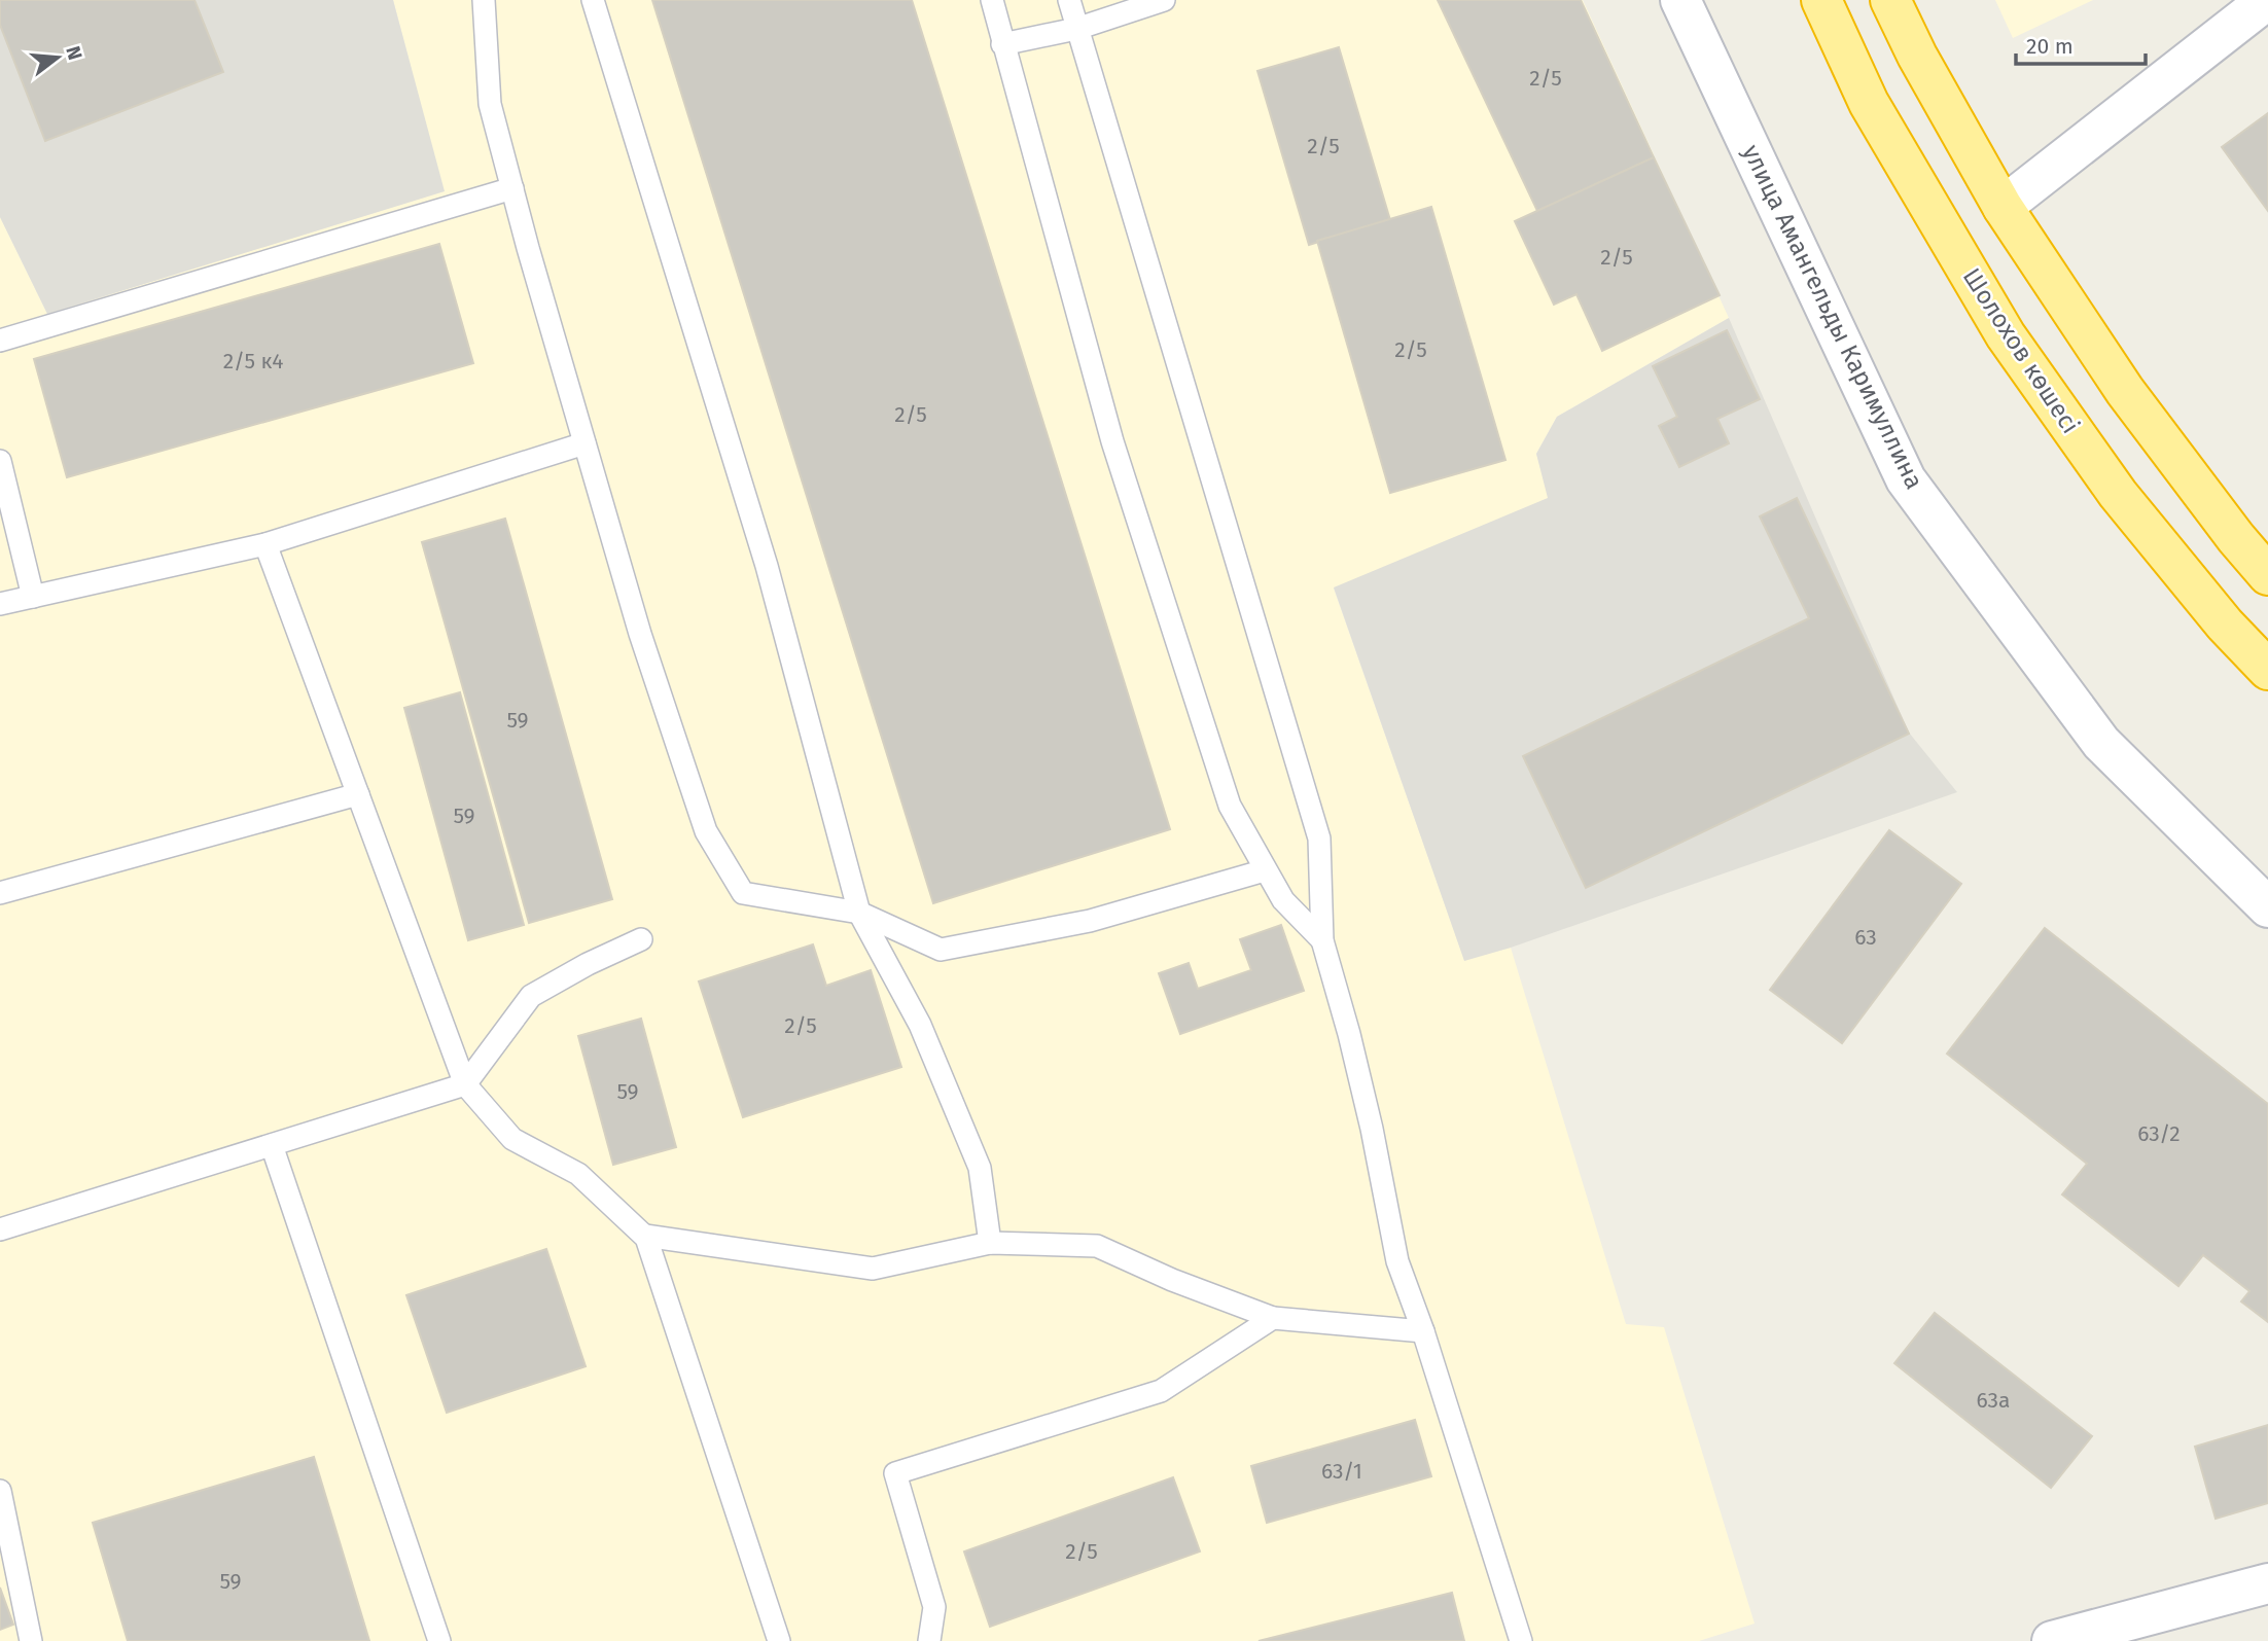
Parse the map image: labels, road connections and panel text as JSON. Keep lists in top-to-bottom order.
{
  "streets": {
    "highway": ["Шолохов көшесі"],
    "street": ["улица Амангельды Каримуллина"]
  },
  "house_numbers": [
    "2/5",
    "2/5",
    "2/5",
    "2/5",
    "2/5 к4",
    "2/5",
    "59",
    "59",
    "63",
    "2/5",
    "59",
    "63/2",
    "63а",
    "63/1",
    "2/5",
    "59"
  ],
  "scale_bar": "20 m",
  "north": "right"
}
